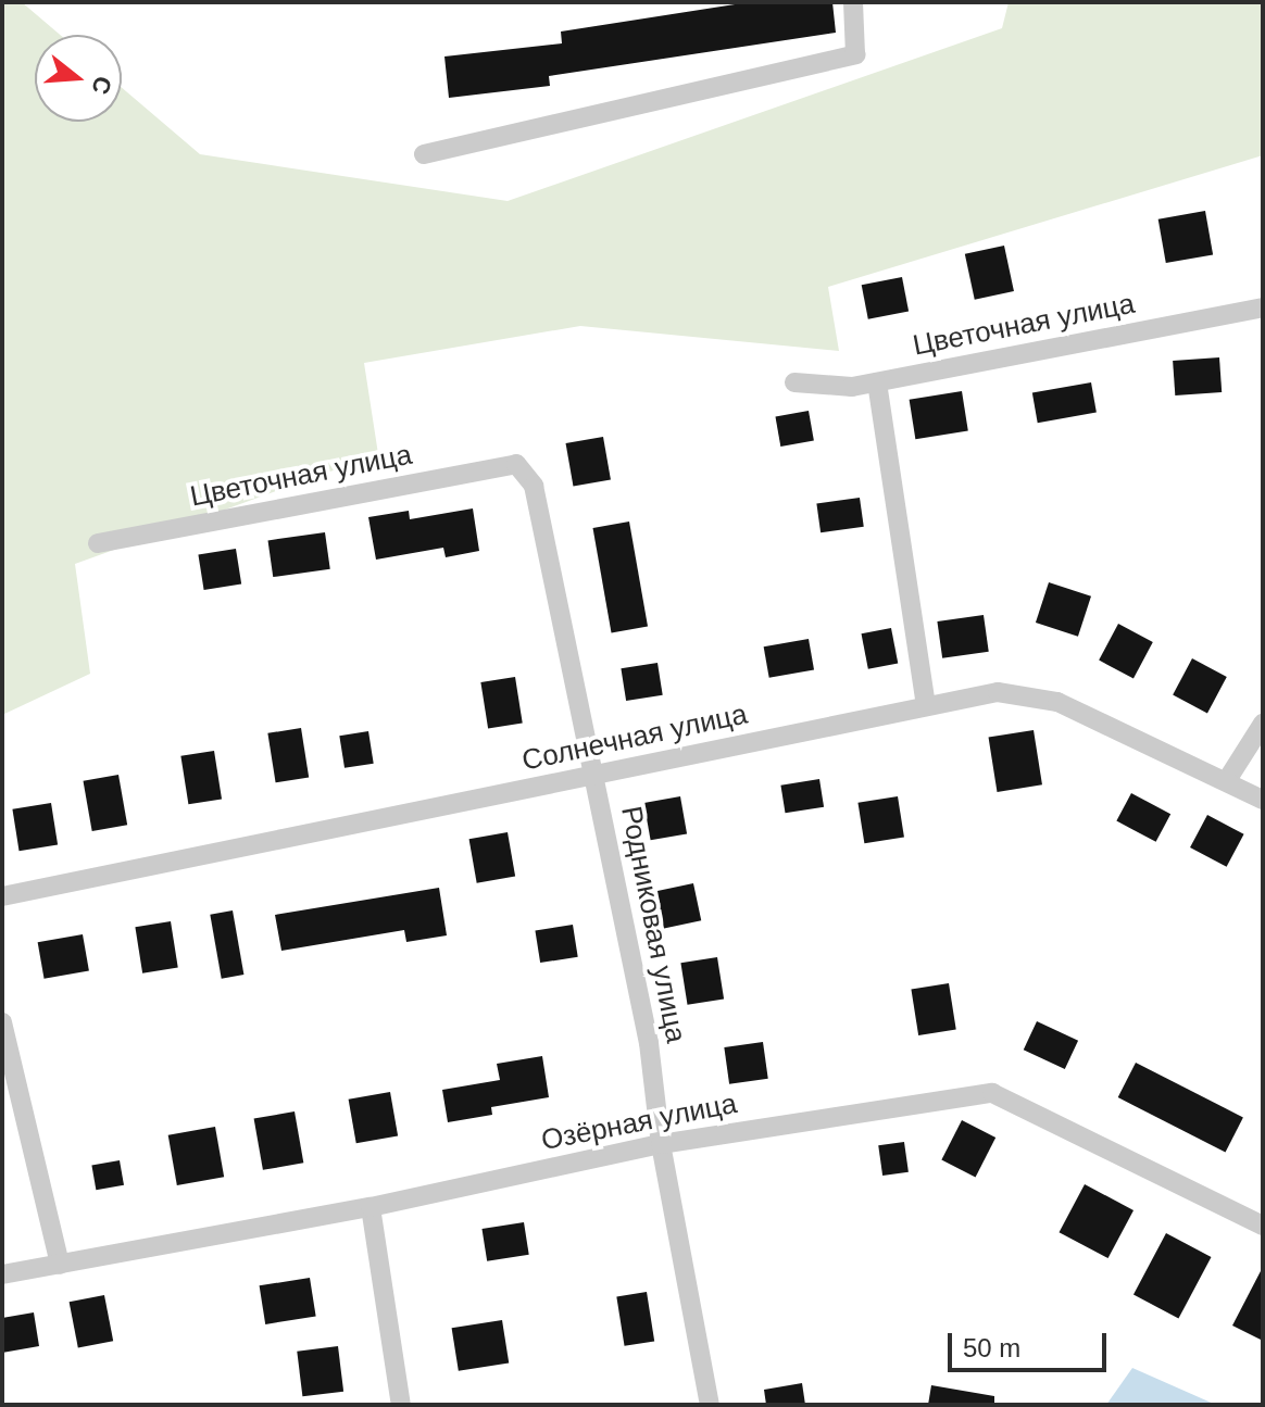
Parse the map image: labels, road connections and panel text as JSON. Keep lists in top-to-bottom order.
{
  "streets": {
    "street": [
      "Цветочная улица",
      "Солнечная улица",
      "Родниковая улица",
      "Озёрная улица"
    ]
  },
  "crossings": [
    ["Цветочная улица", "Родниковая улица"],
    ["Солнечная улица", "Родниковая улица"],
    ["Родниковая улица", "Озёрная улица"]
  ],
  "scale_bar": "50 m",
  "north": "right"
}
